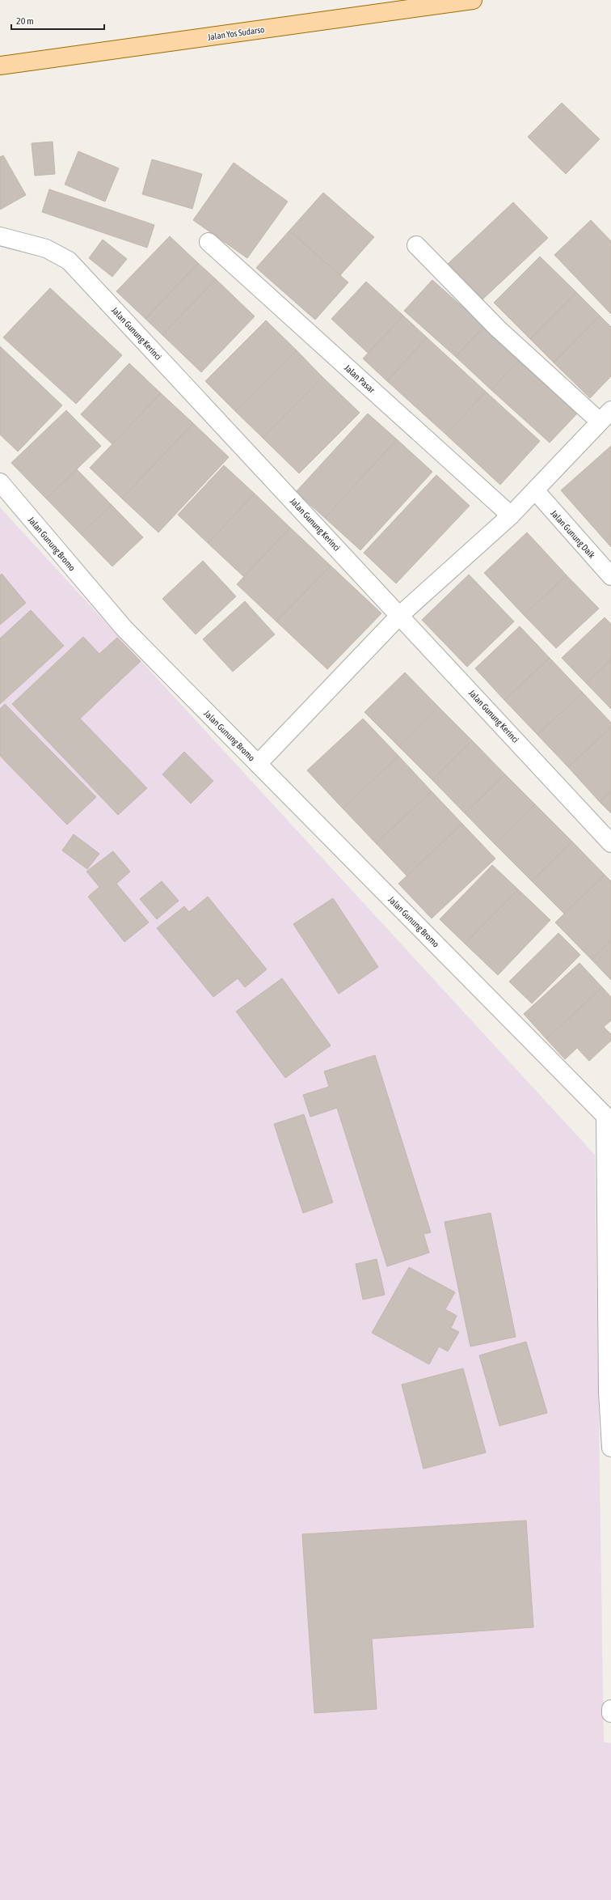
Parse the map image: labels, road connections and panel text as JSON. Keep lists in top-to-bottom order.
{
  "streets": {
    "main road": ["Jalan Yos Sudarso"],
    "street": [
      "Jalan Gunung Kerinci",
      "Jalan Pasar",
      "Jalan Gunung Daik",
      "Jalan Gunung Bromo"
    ]
  },
  "scale_bar": "20 m"
}
